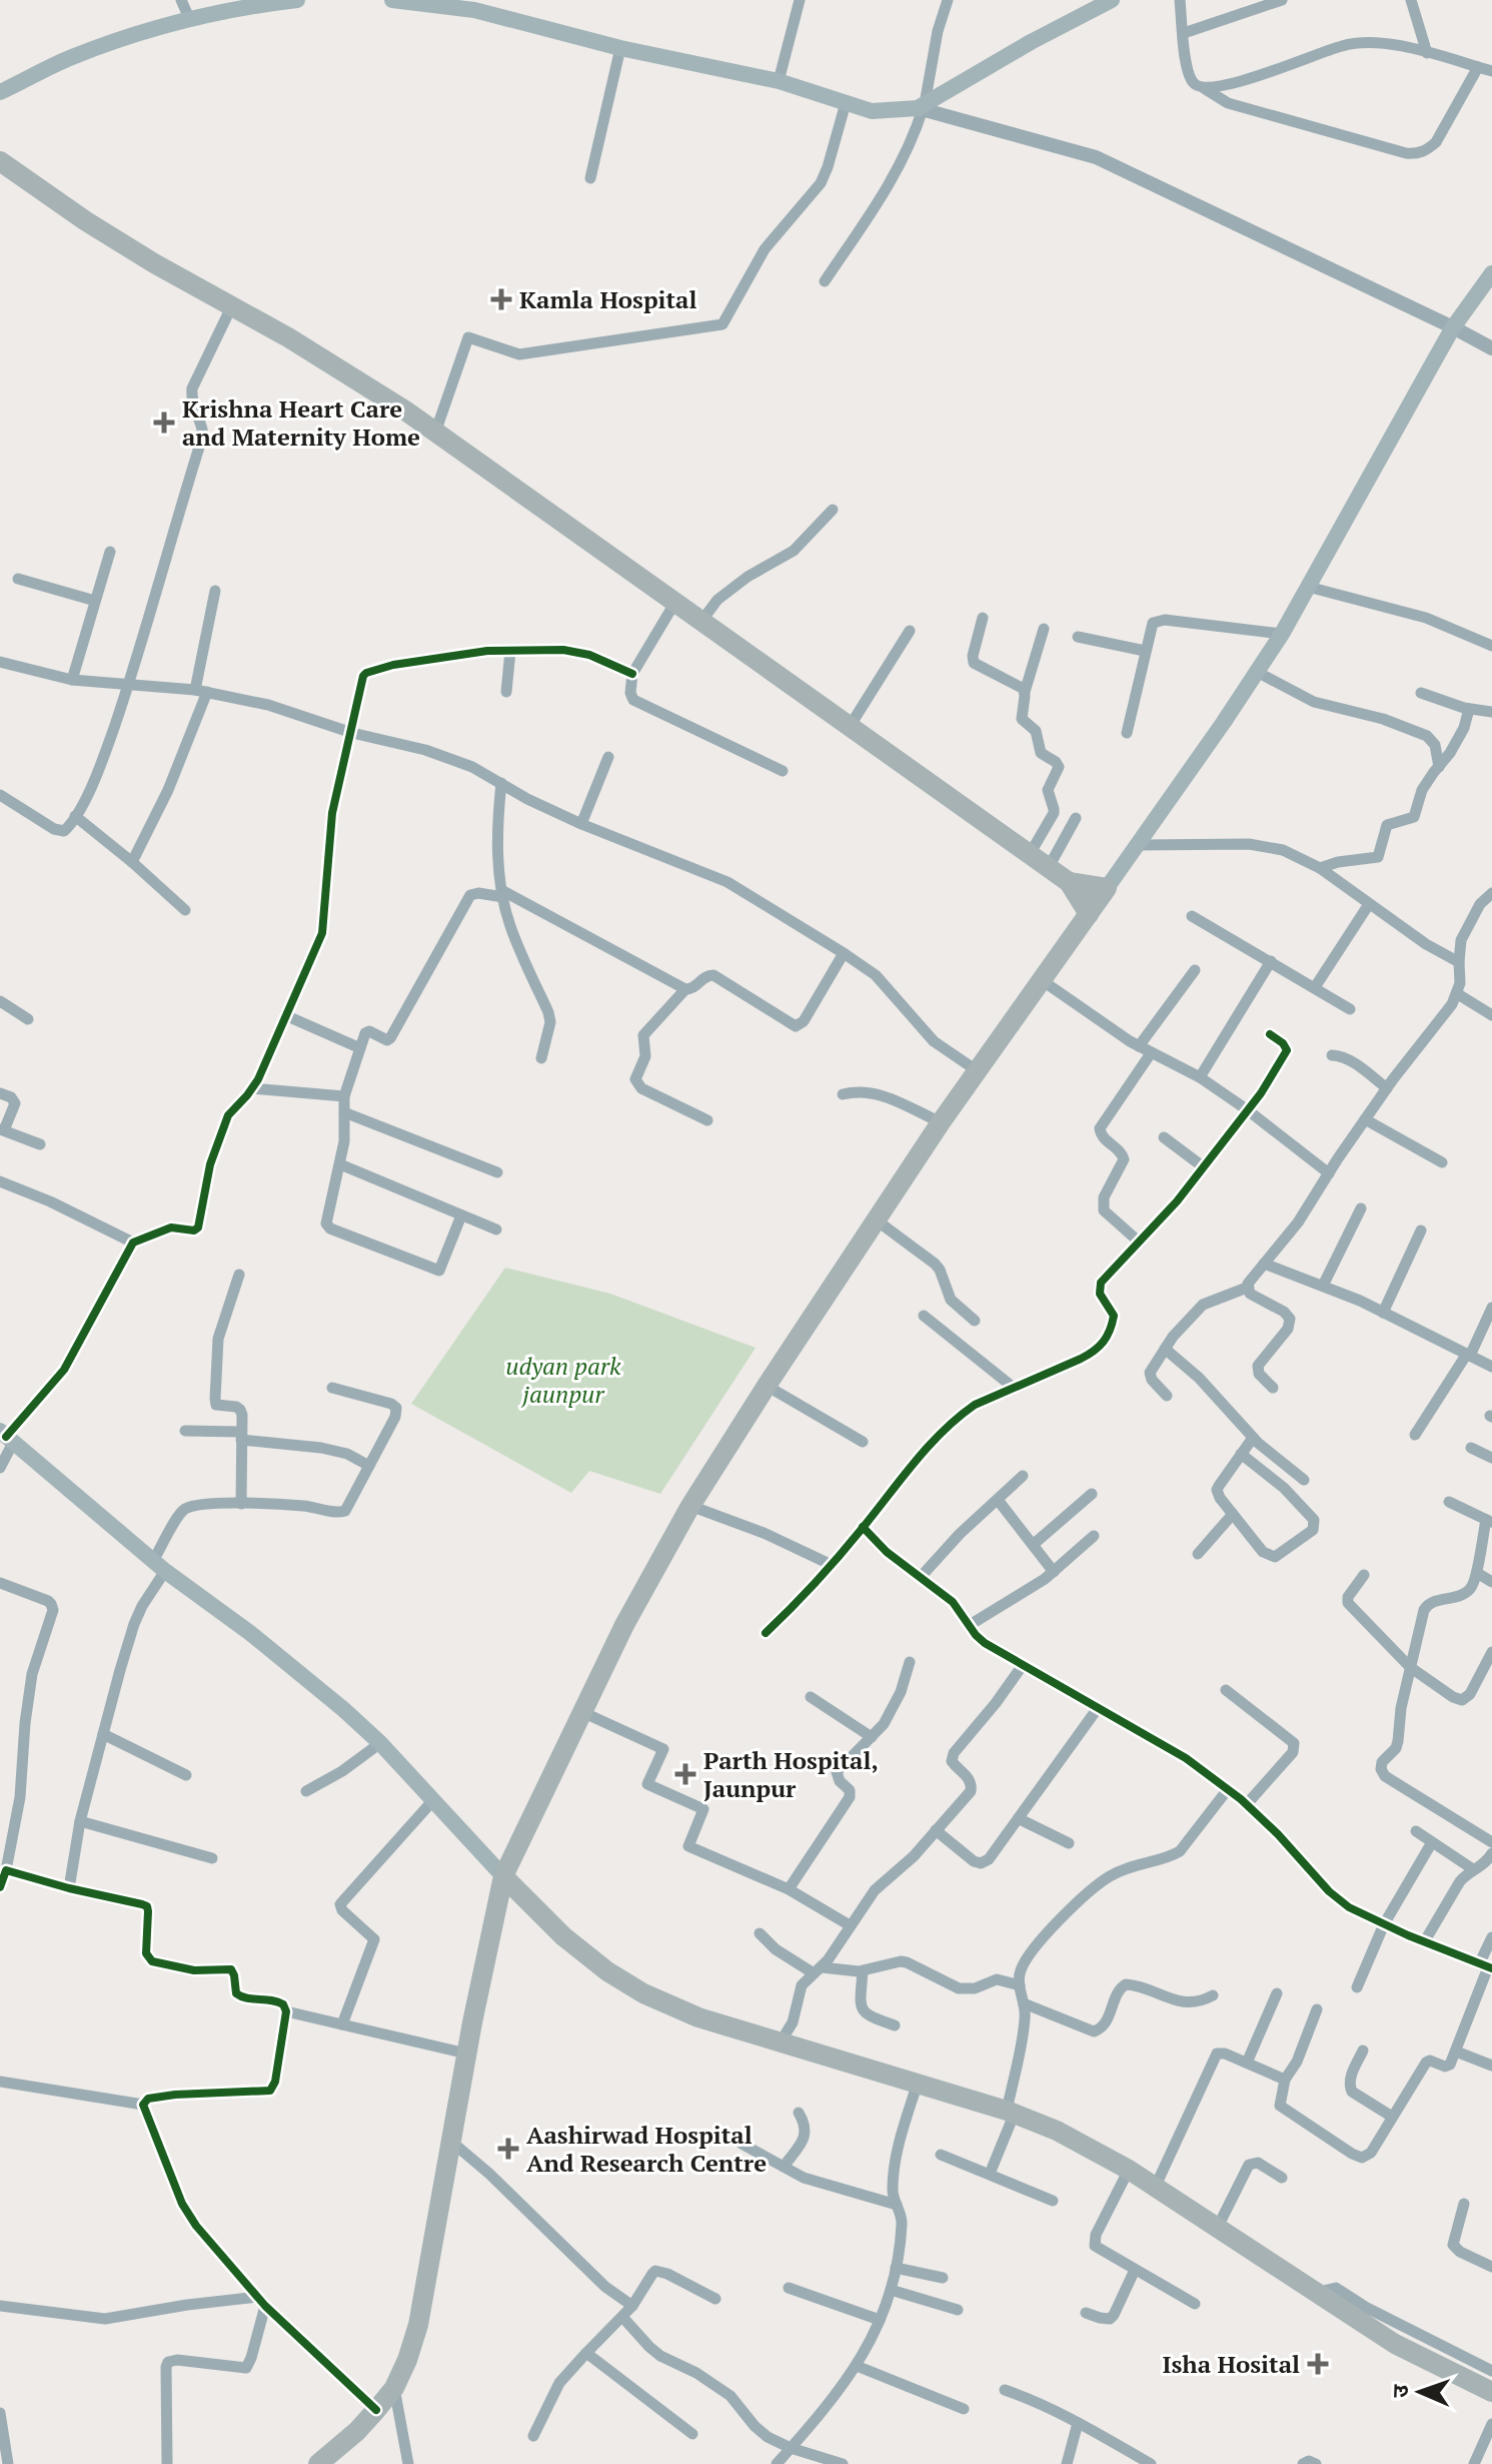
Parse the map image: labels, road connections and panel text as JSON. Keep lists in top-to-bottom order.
{
  "parks": ["udyan park jaunpur"],
  "places": {
    "health": [
      "Kamla Hospital",
      "Krishna Heart Care and Maternity Home",
      "Parth Hospital, Jaunpur",
      "Aashirwad Hospital And Research Centre",
      "Isha Hosital"
    ]
  },
  "north": "left"
}
